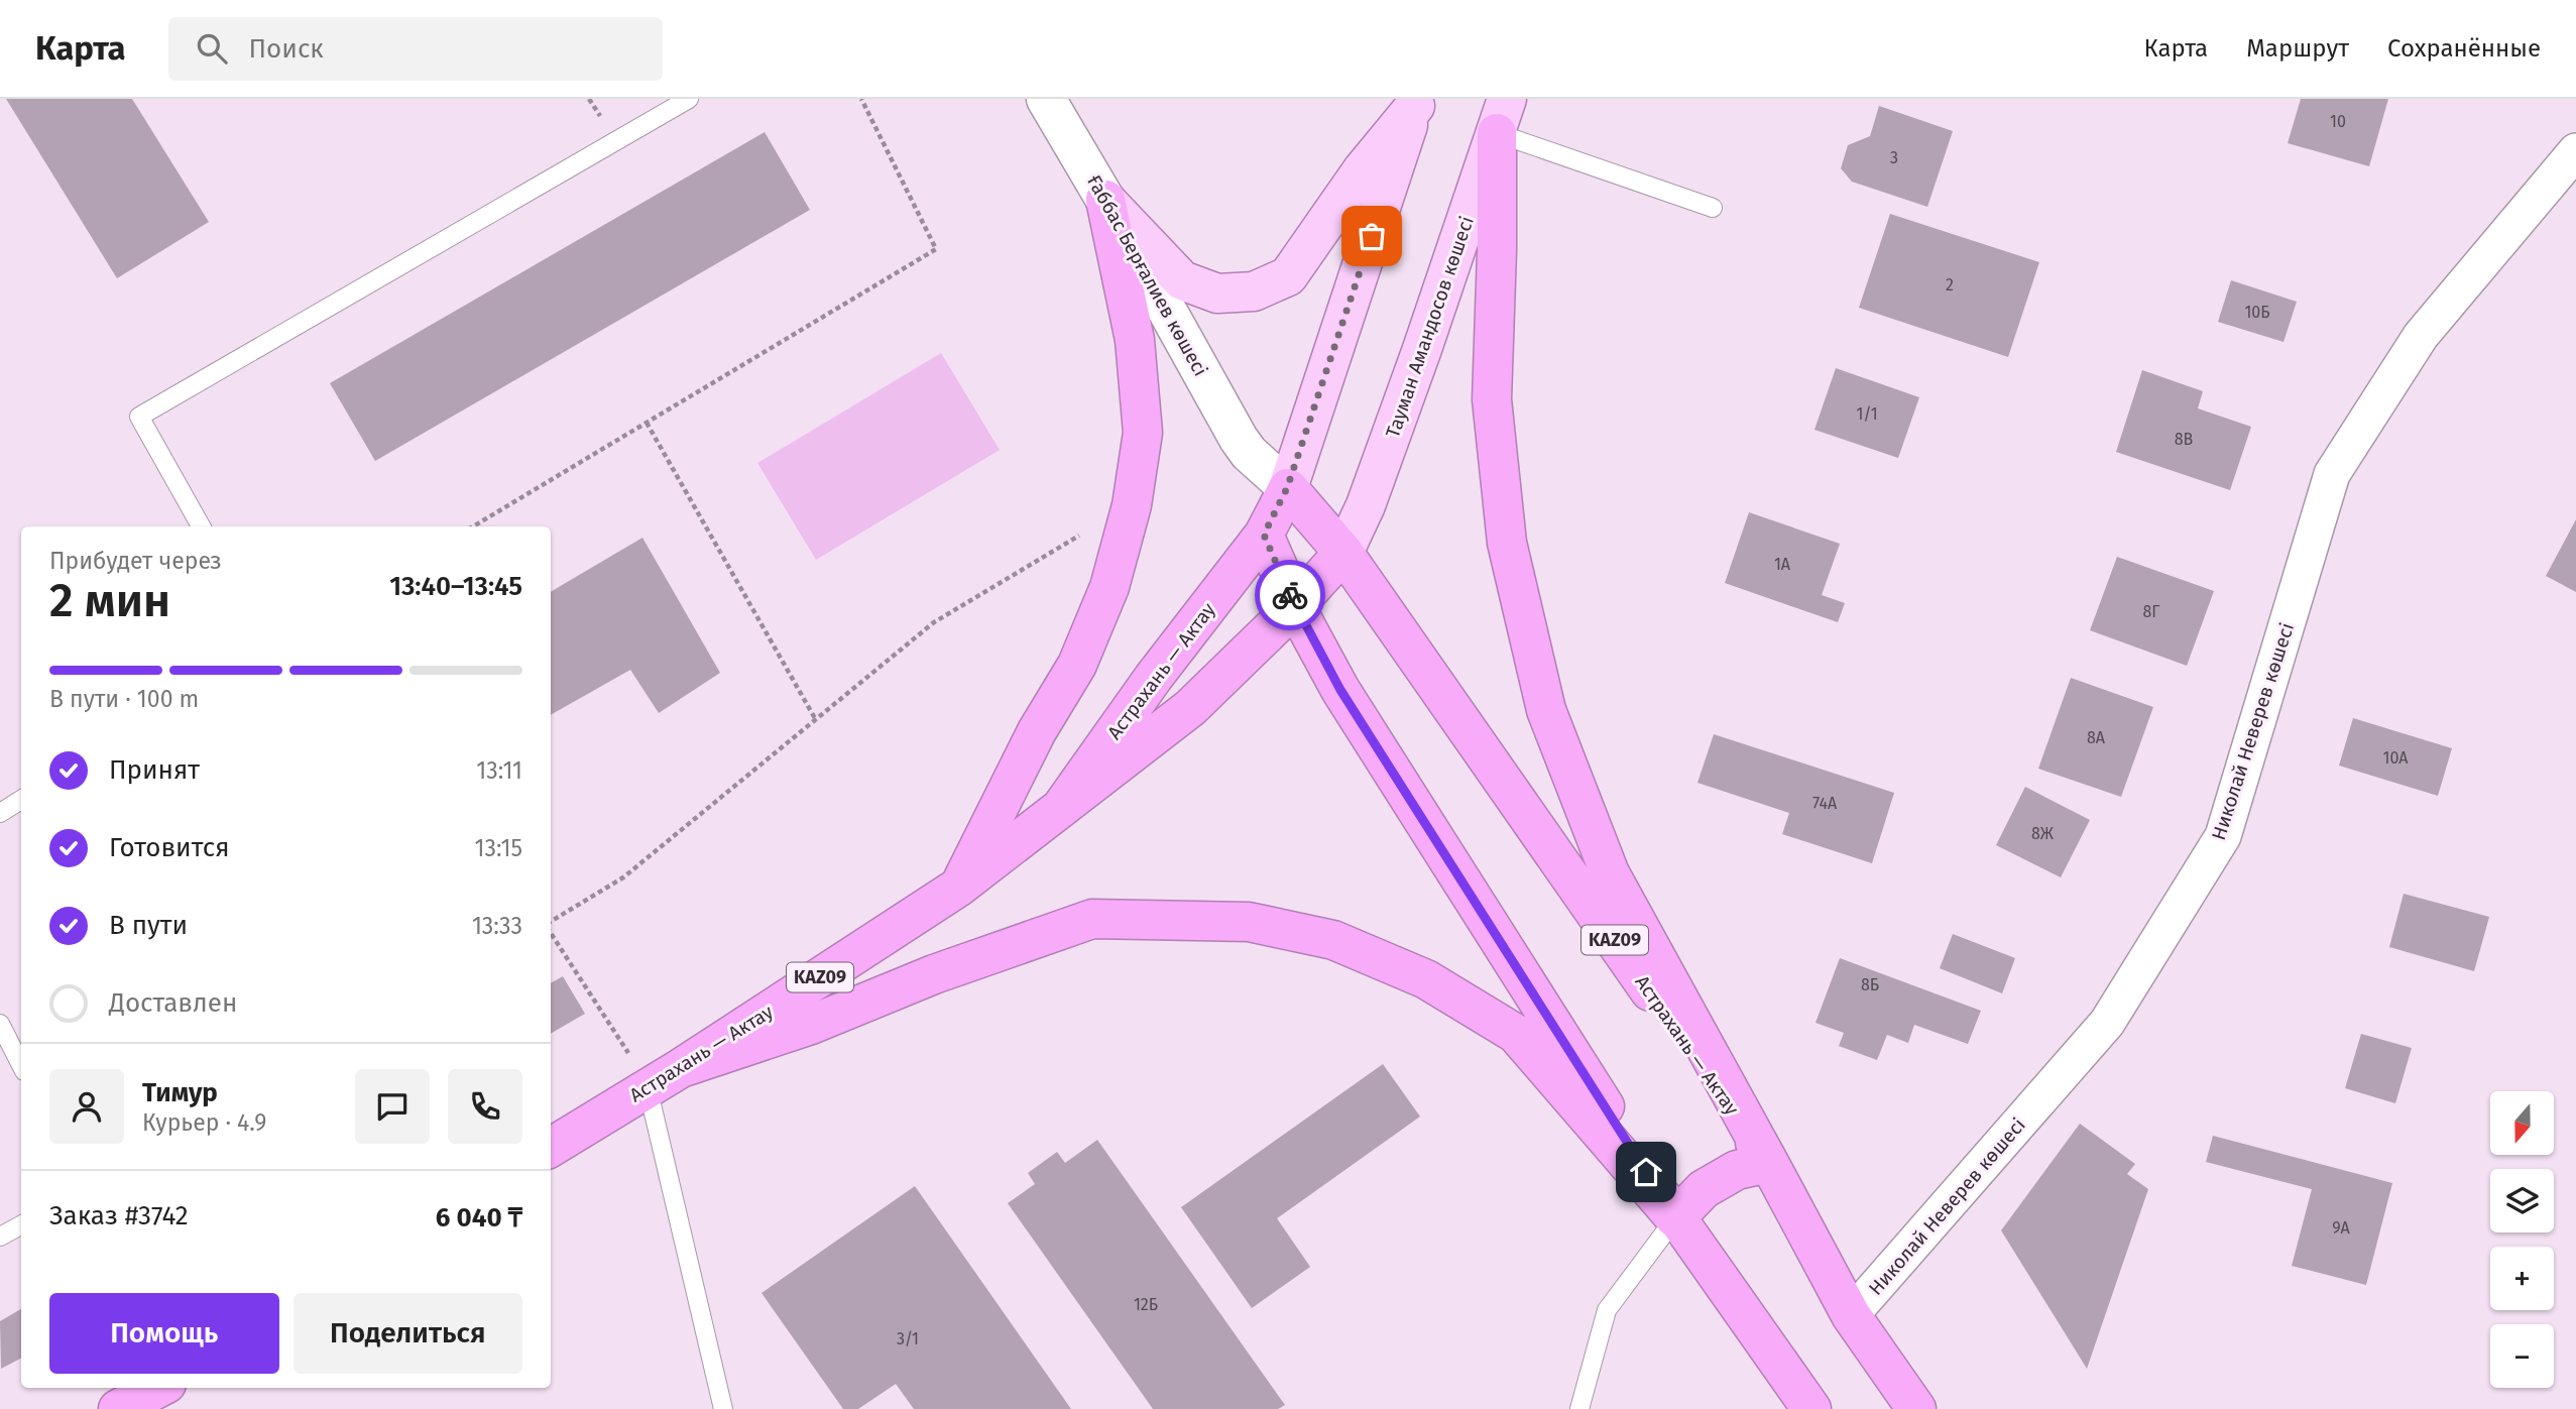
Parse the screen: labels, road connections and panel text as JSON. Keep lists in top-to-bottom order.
{
  "streets": {
    "highway": ["Астрахань — Актау", "KAZ09"],
    "main road": ["Ғаббас Берғалиев көшесі", "Тауман Амандосов көшесі"],
    "street": ["Николай Неверев көшесі"]
  },
  "crossings": [
    ["Ғаббас Берғалиев көшесі", "Астрахань — Актау"],
    ["Тауман Амандосов көшесі", "Астрахань — Актау"],
    ["Астрахань — Актау", "Николай Неверев көшесі"]
  ],
  "house_numbers": [
    "10",
    "3",
    "2",
    "10Б",
    "1/1",
    "8В",
    "1А",
    "8Г",
    "8А",
    "10А",
    "74А",
    "8Ж",
    "8Б",
    "9А",
    "12Б",
    "3/1"
  ],
  "north": "bottom",
  "page": {
    "header": "Карта",
    "search": "Поиск",
    "nav": ["Карта", "Маршрут", "Сохранённые"],
    "heading": ["2 мин", "Прибудет через", "13:40–13:45"],
    "panel": [
      "Тимур",
      "Курьер · 4.9",
      "Заказ #3742",
      "6 040 ₸"
    ],
    "bar": "В пути · 100 m",
    "list": [
      ["Принят", "13:11"],
      ["Готовится", "13:15"],
      ["В пути", "13:33"],
      "Доставлен"
    ],
    "map_buttons": ["+", "−"],
    "buttons": ["Помощь", "Поделиться"]
  }
}
